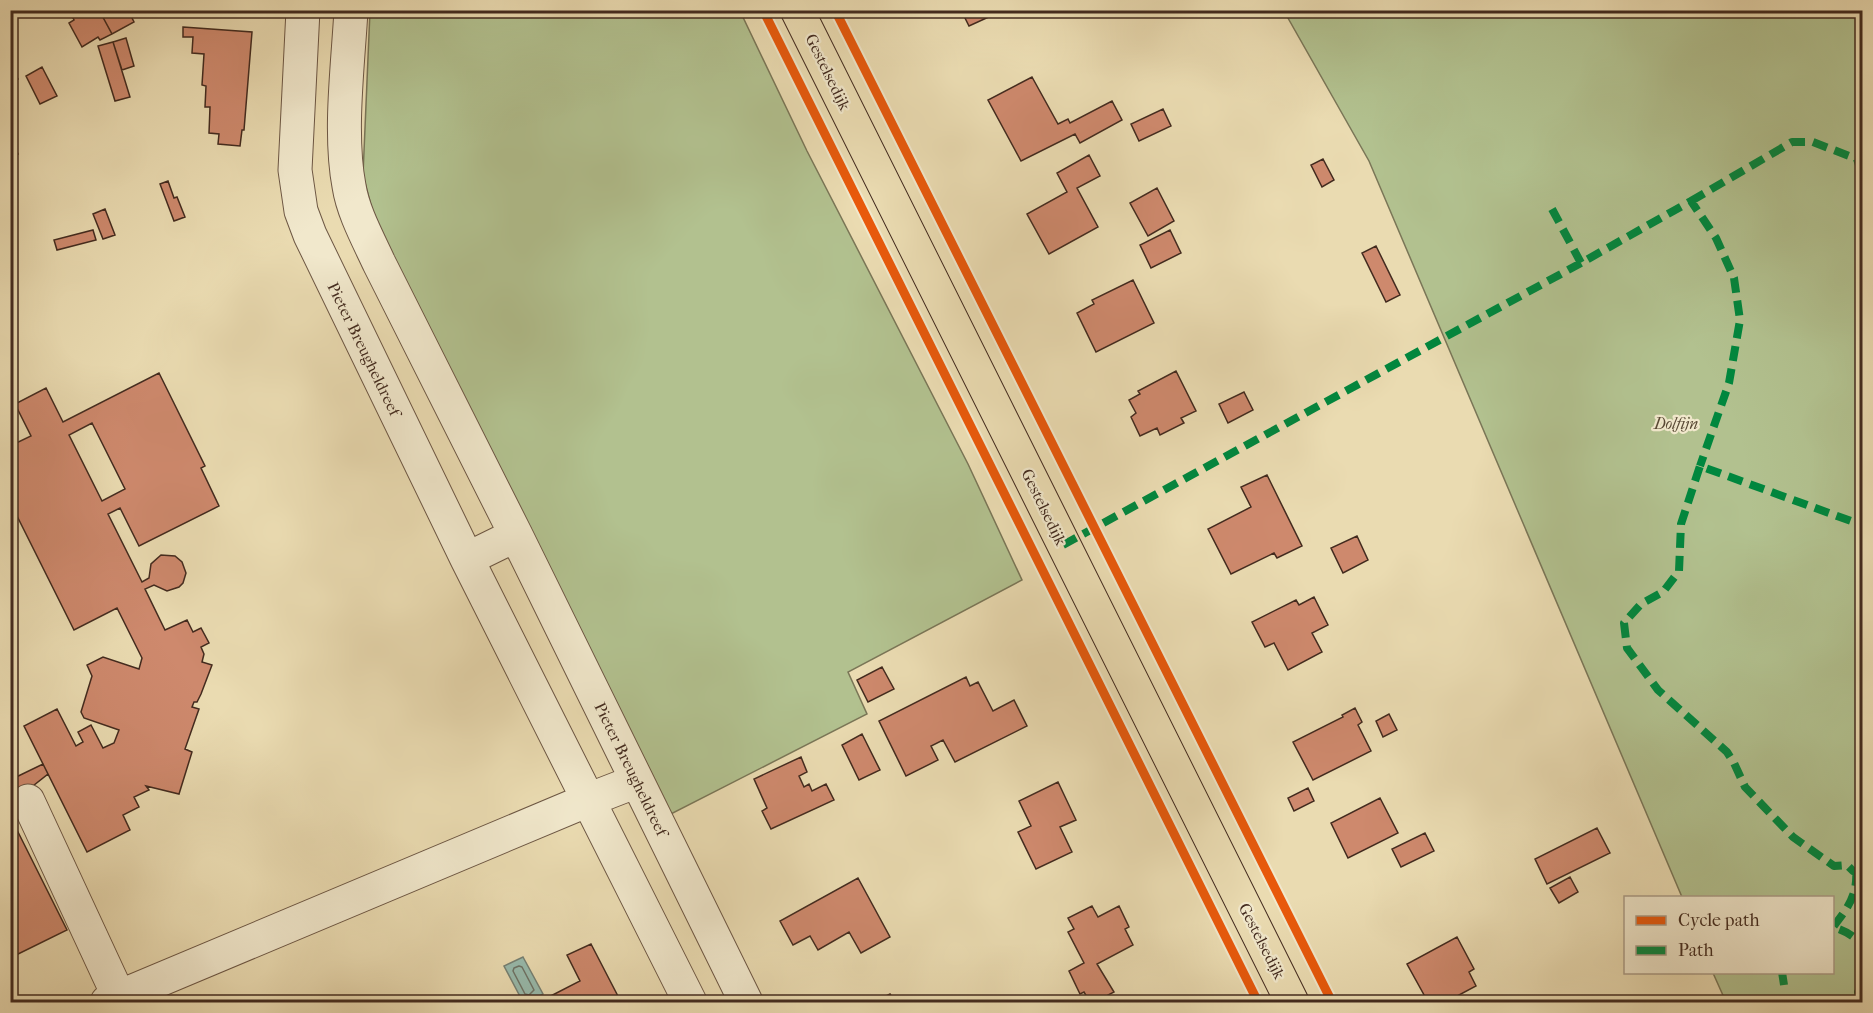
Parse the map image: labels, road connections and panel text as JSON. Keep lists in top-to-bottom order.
{
  "streets": {
    "main road": ["Gestelsedijk"],
    "street": ["Pieter Breugheldreef"]
  },
  "parks": ["Dolfijn"],
  "legend": ["Cycle path", "Path"]
}
